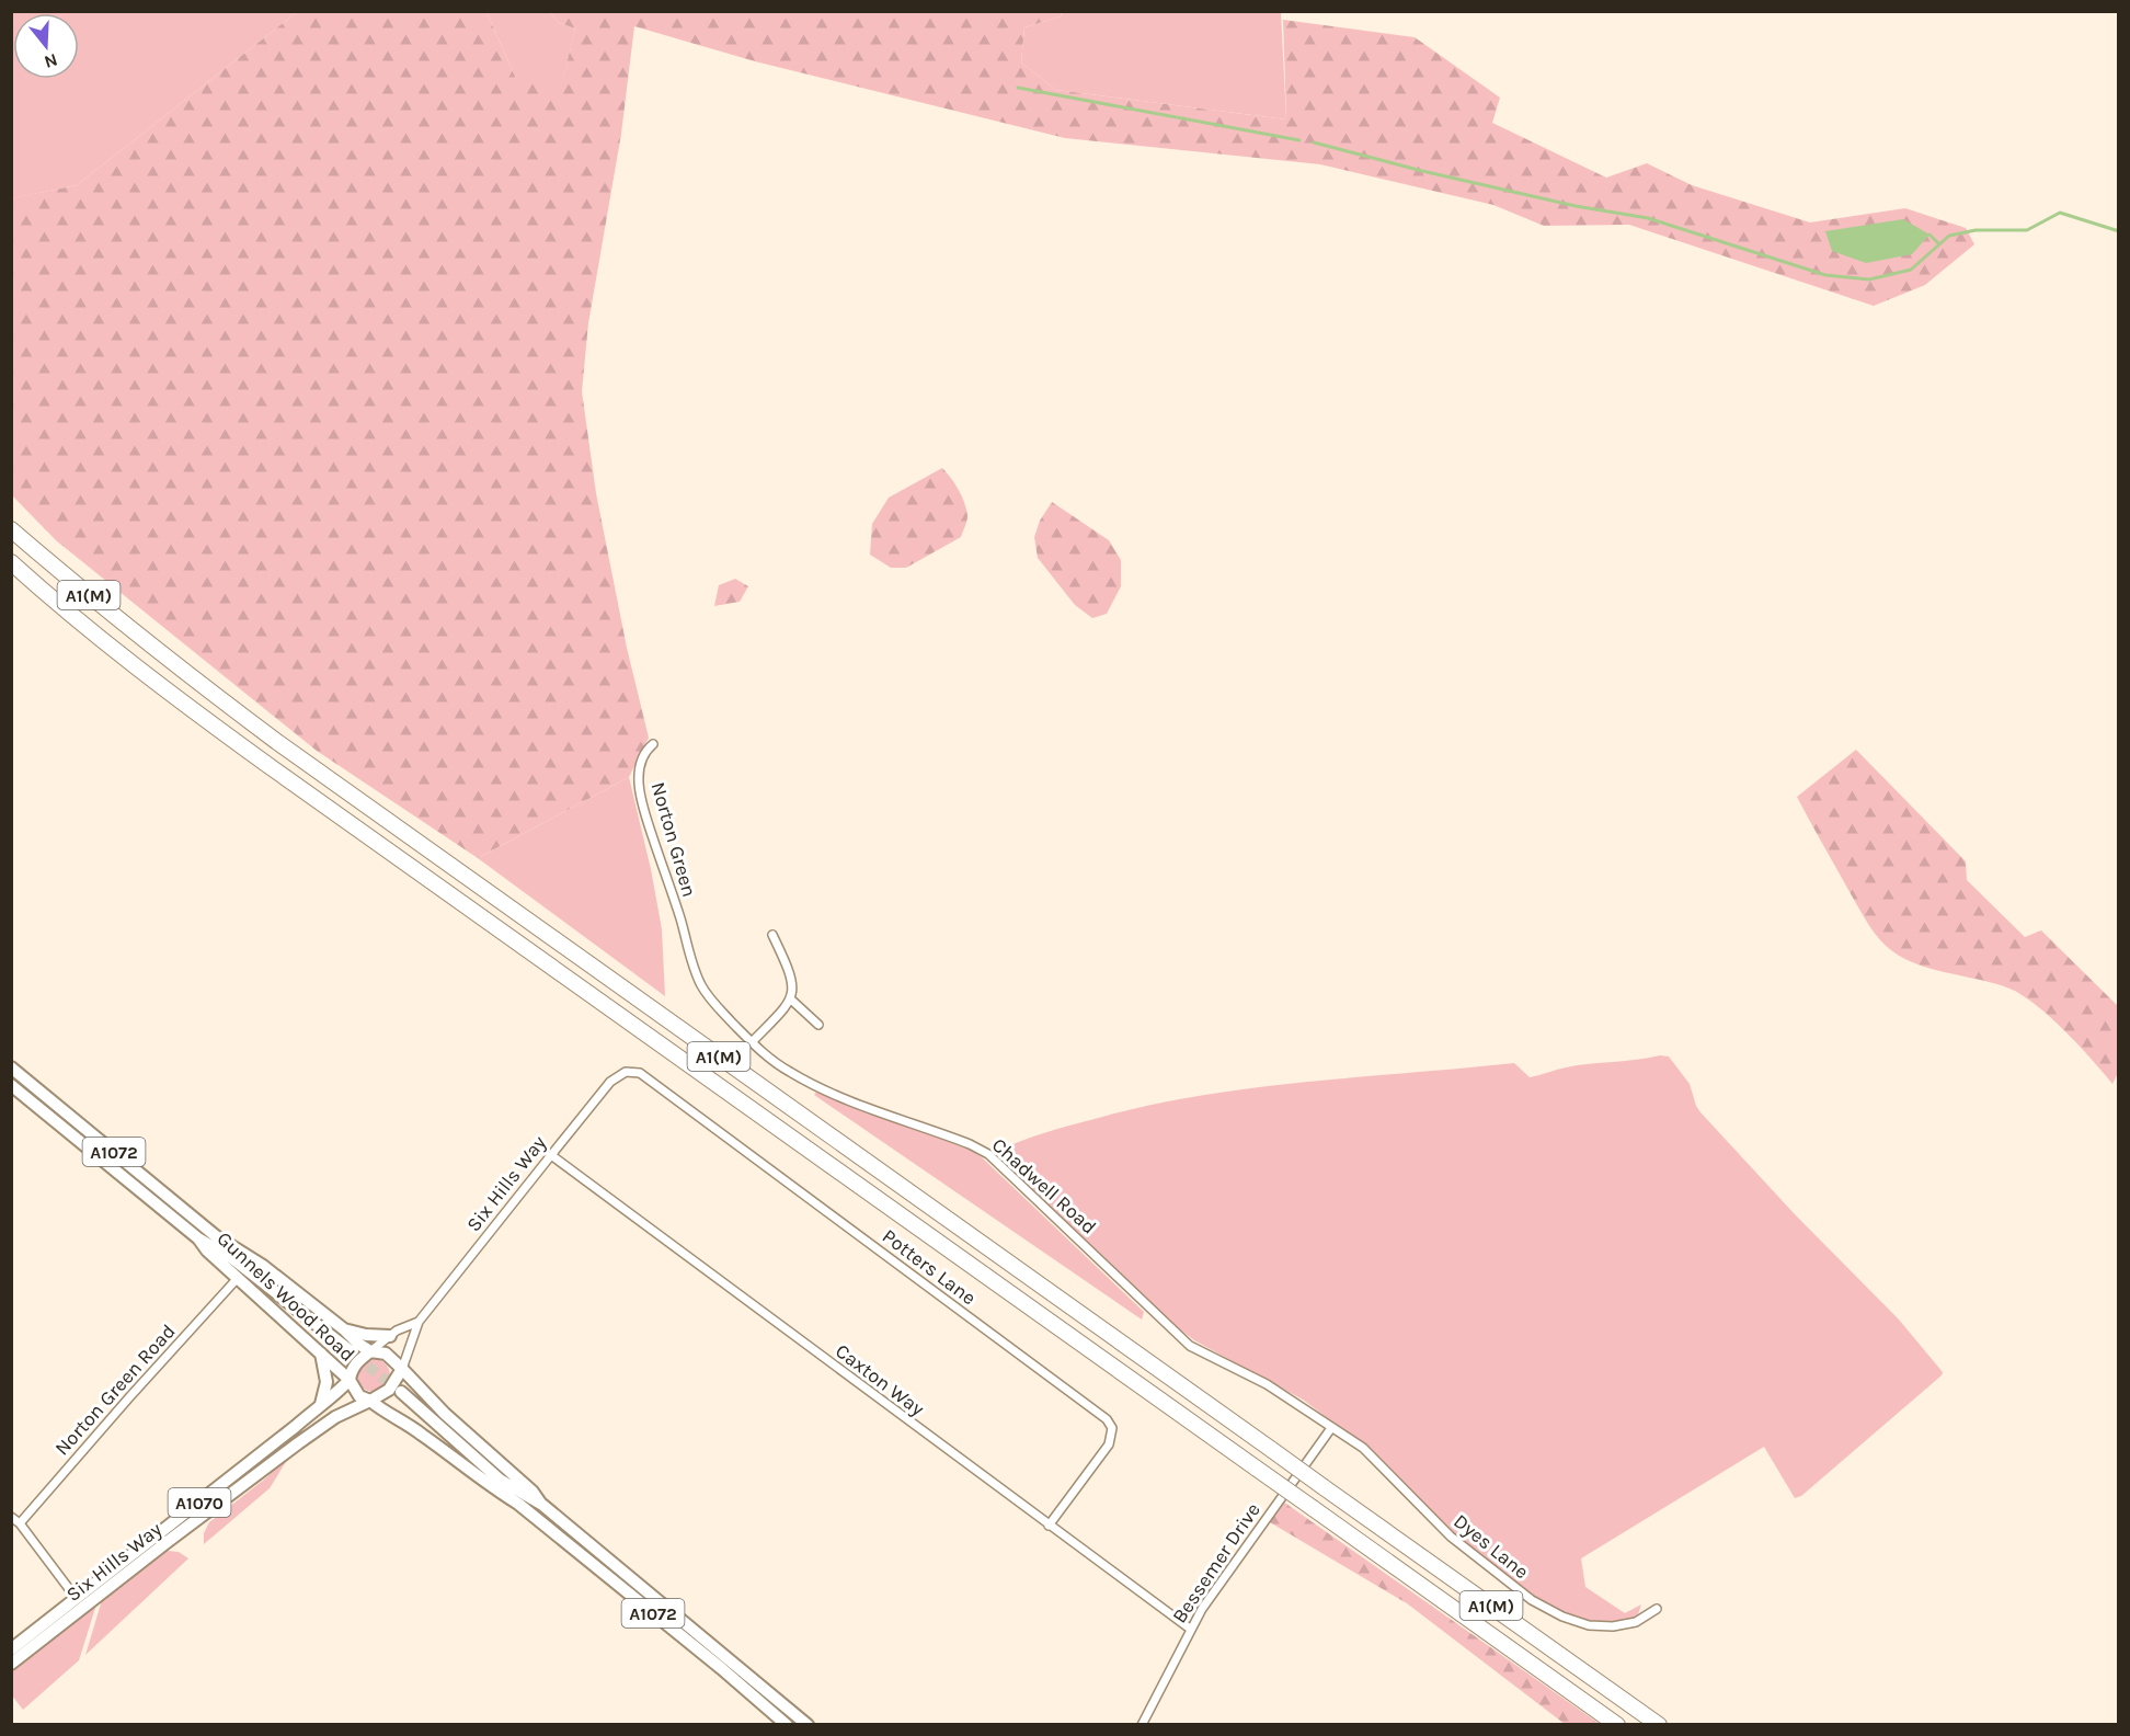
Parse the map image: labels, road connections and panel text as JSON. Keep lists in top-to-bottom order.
{
  "streets": {
    "highway": ["A1(M)"],
    "main road": [
      "A1072",
      "Six Hills Way",
      "Gunnels Wood Road",
      "A1070"
    ],
    "street": [
      "Norton Green",
      "Chadwell Road",
      "Potters Lane",
      "Caxton Way",
      "Norton Green Road",
      "Dyes Lane",
      "Bessemer Drive"
    ]
  },
  "crossings": [
    ["Norton Green", "Chadwell Road"],
    ["Six Hills Way", "Potters Lane"],
    ["Six Hills Way", "Gunnels Wood Road"],
    ["Six Hills Way", "Caxton Way"],
    ["Chadwell Road", "Dyes Lane"],
    ["Chadwell Road", "Bessemer Drive"],
    ["Potters Lane", "Caxton Way"],
    ["Gunnels Wood Road", "Norton Green Road"],
    ["Caxton Way", "Bessemer Drive"],
    ["Dyes Lane", "Bessemer Drive"]
  ],
  "north": "bottom"
}
